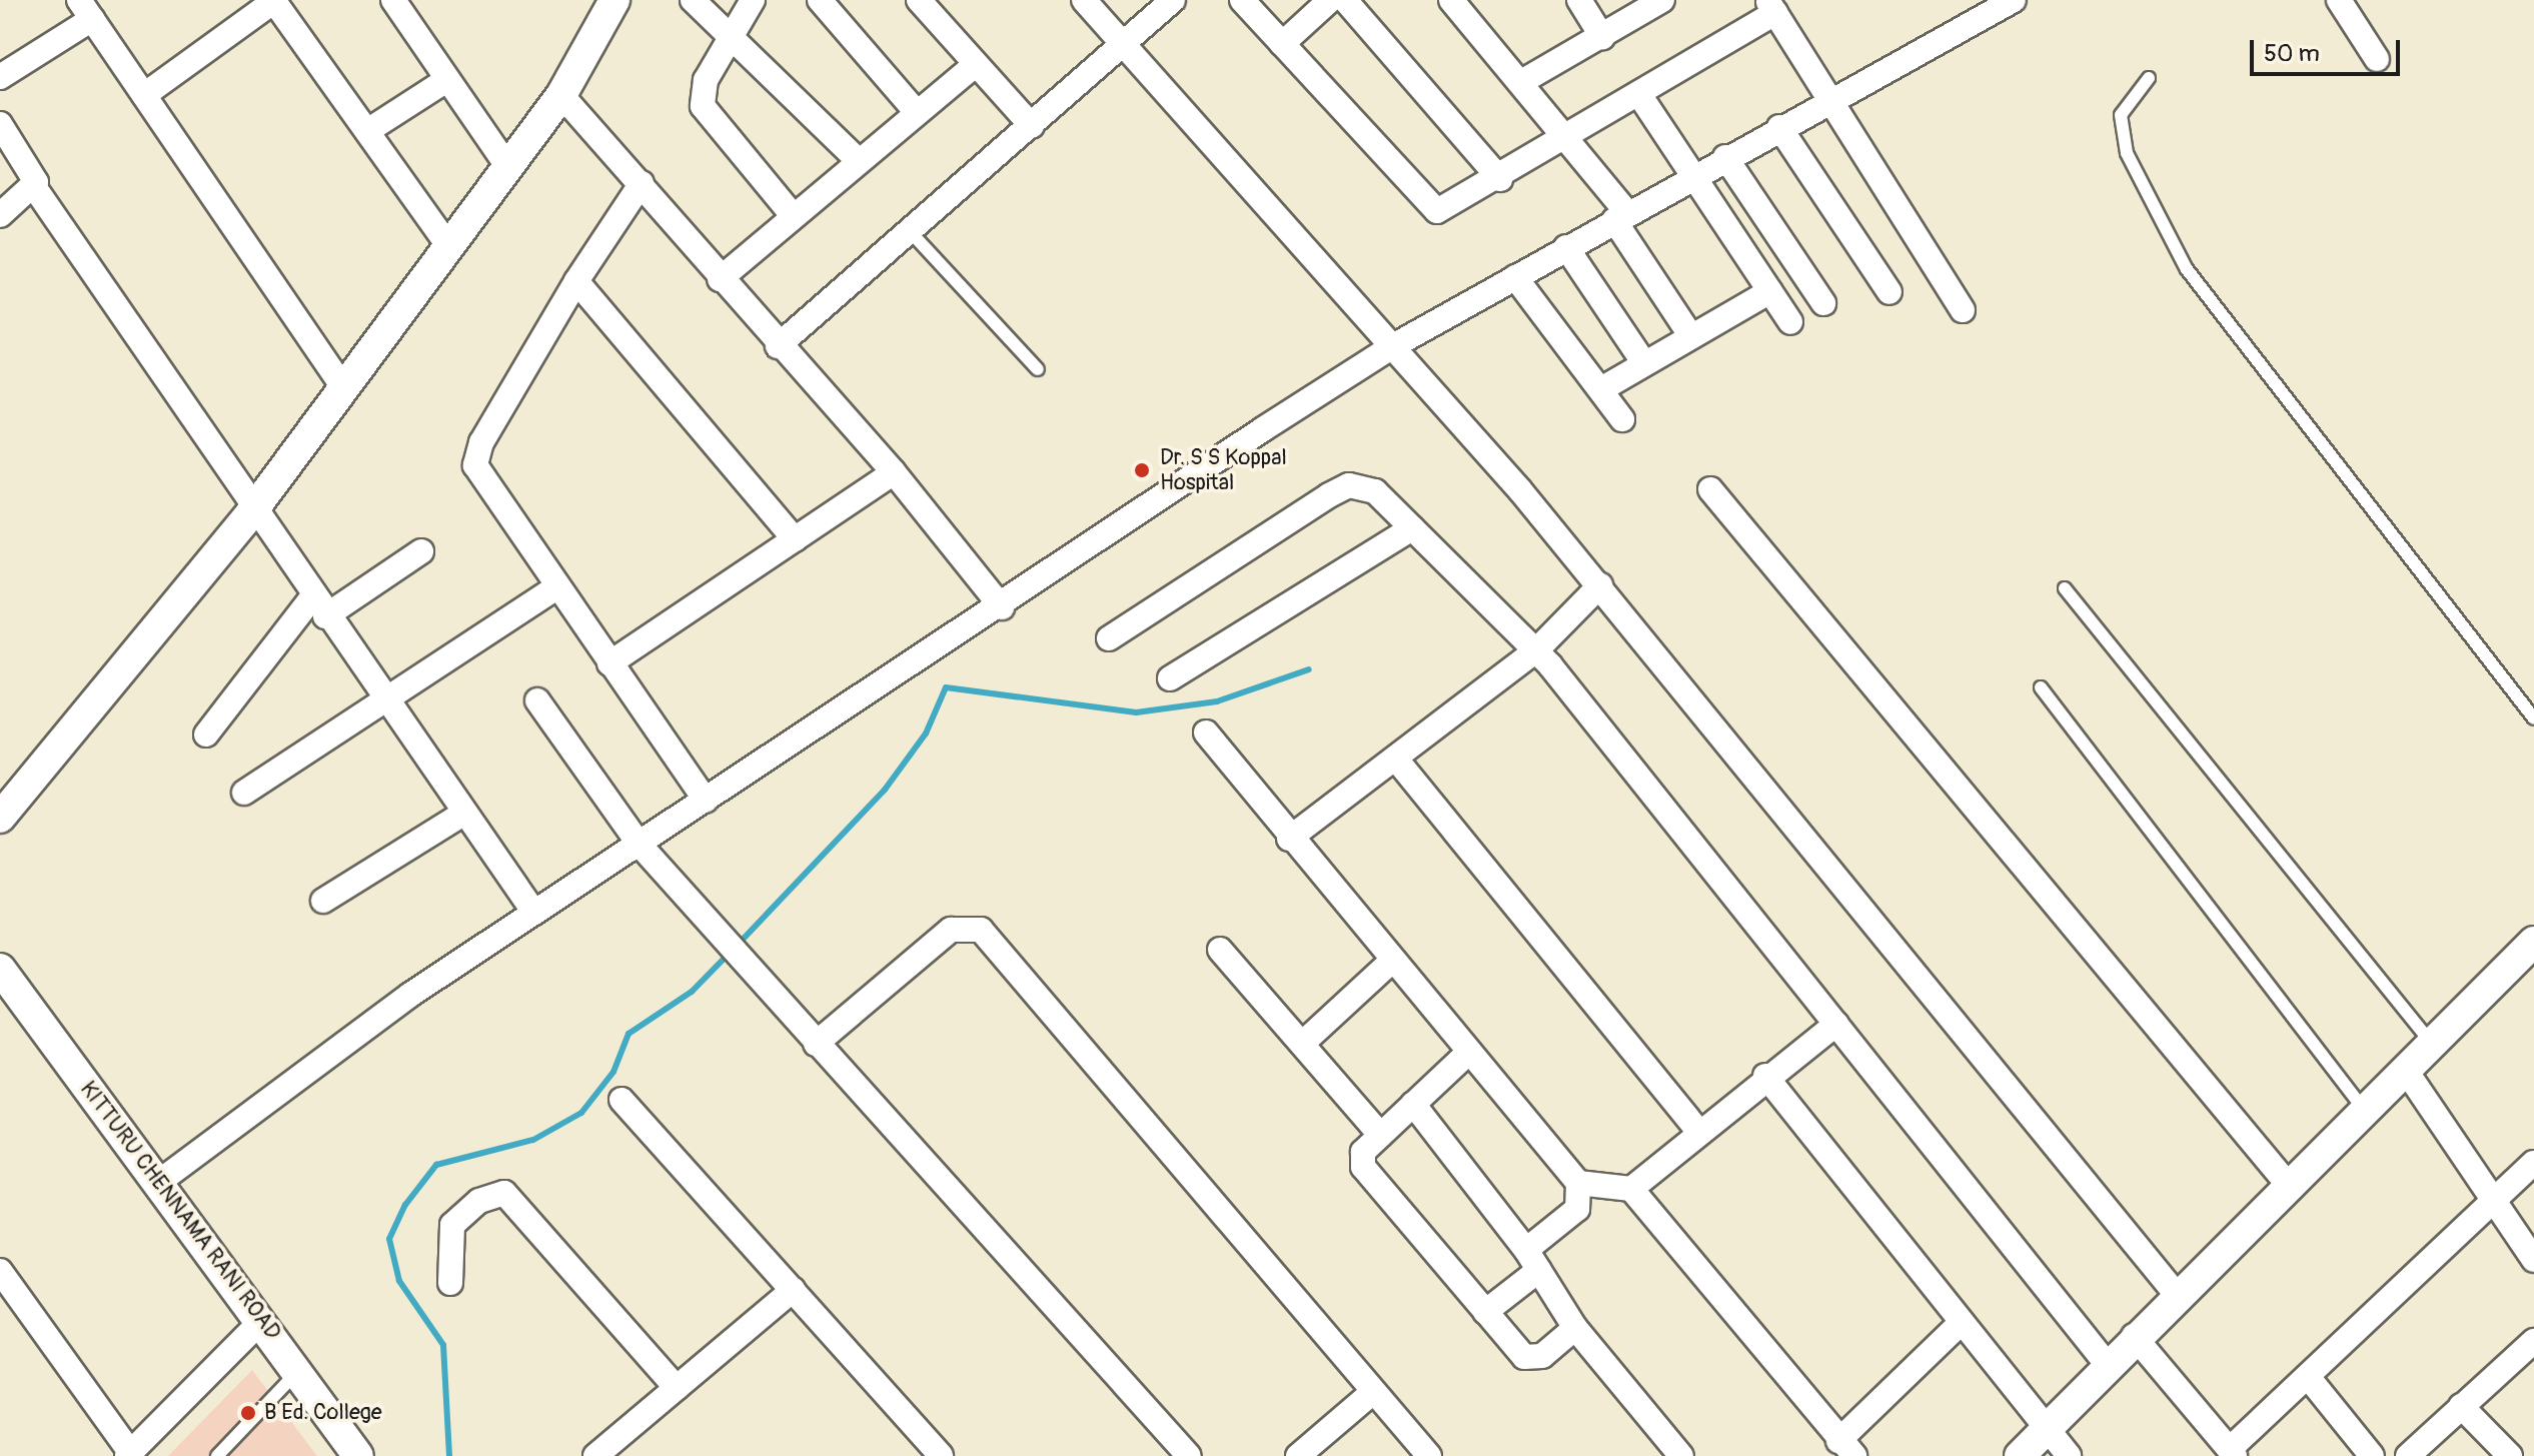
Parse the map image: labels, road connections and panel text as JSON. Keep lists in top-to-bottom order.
{
  "streets": {
    "street": ["KITTURU CHENNAMA RANI ROAD"]
  },
  "places": ["Dr. S S Koppal Hospital", "B Ed. College"],
  "scale_bar": "50 m"
}
